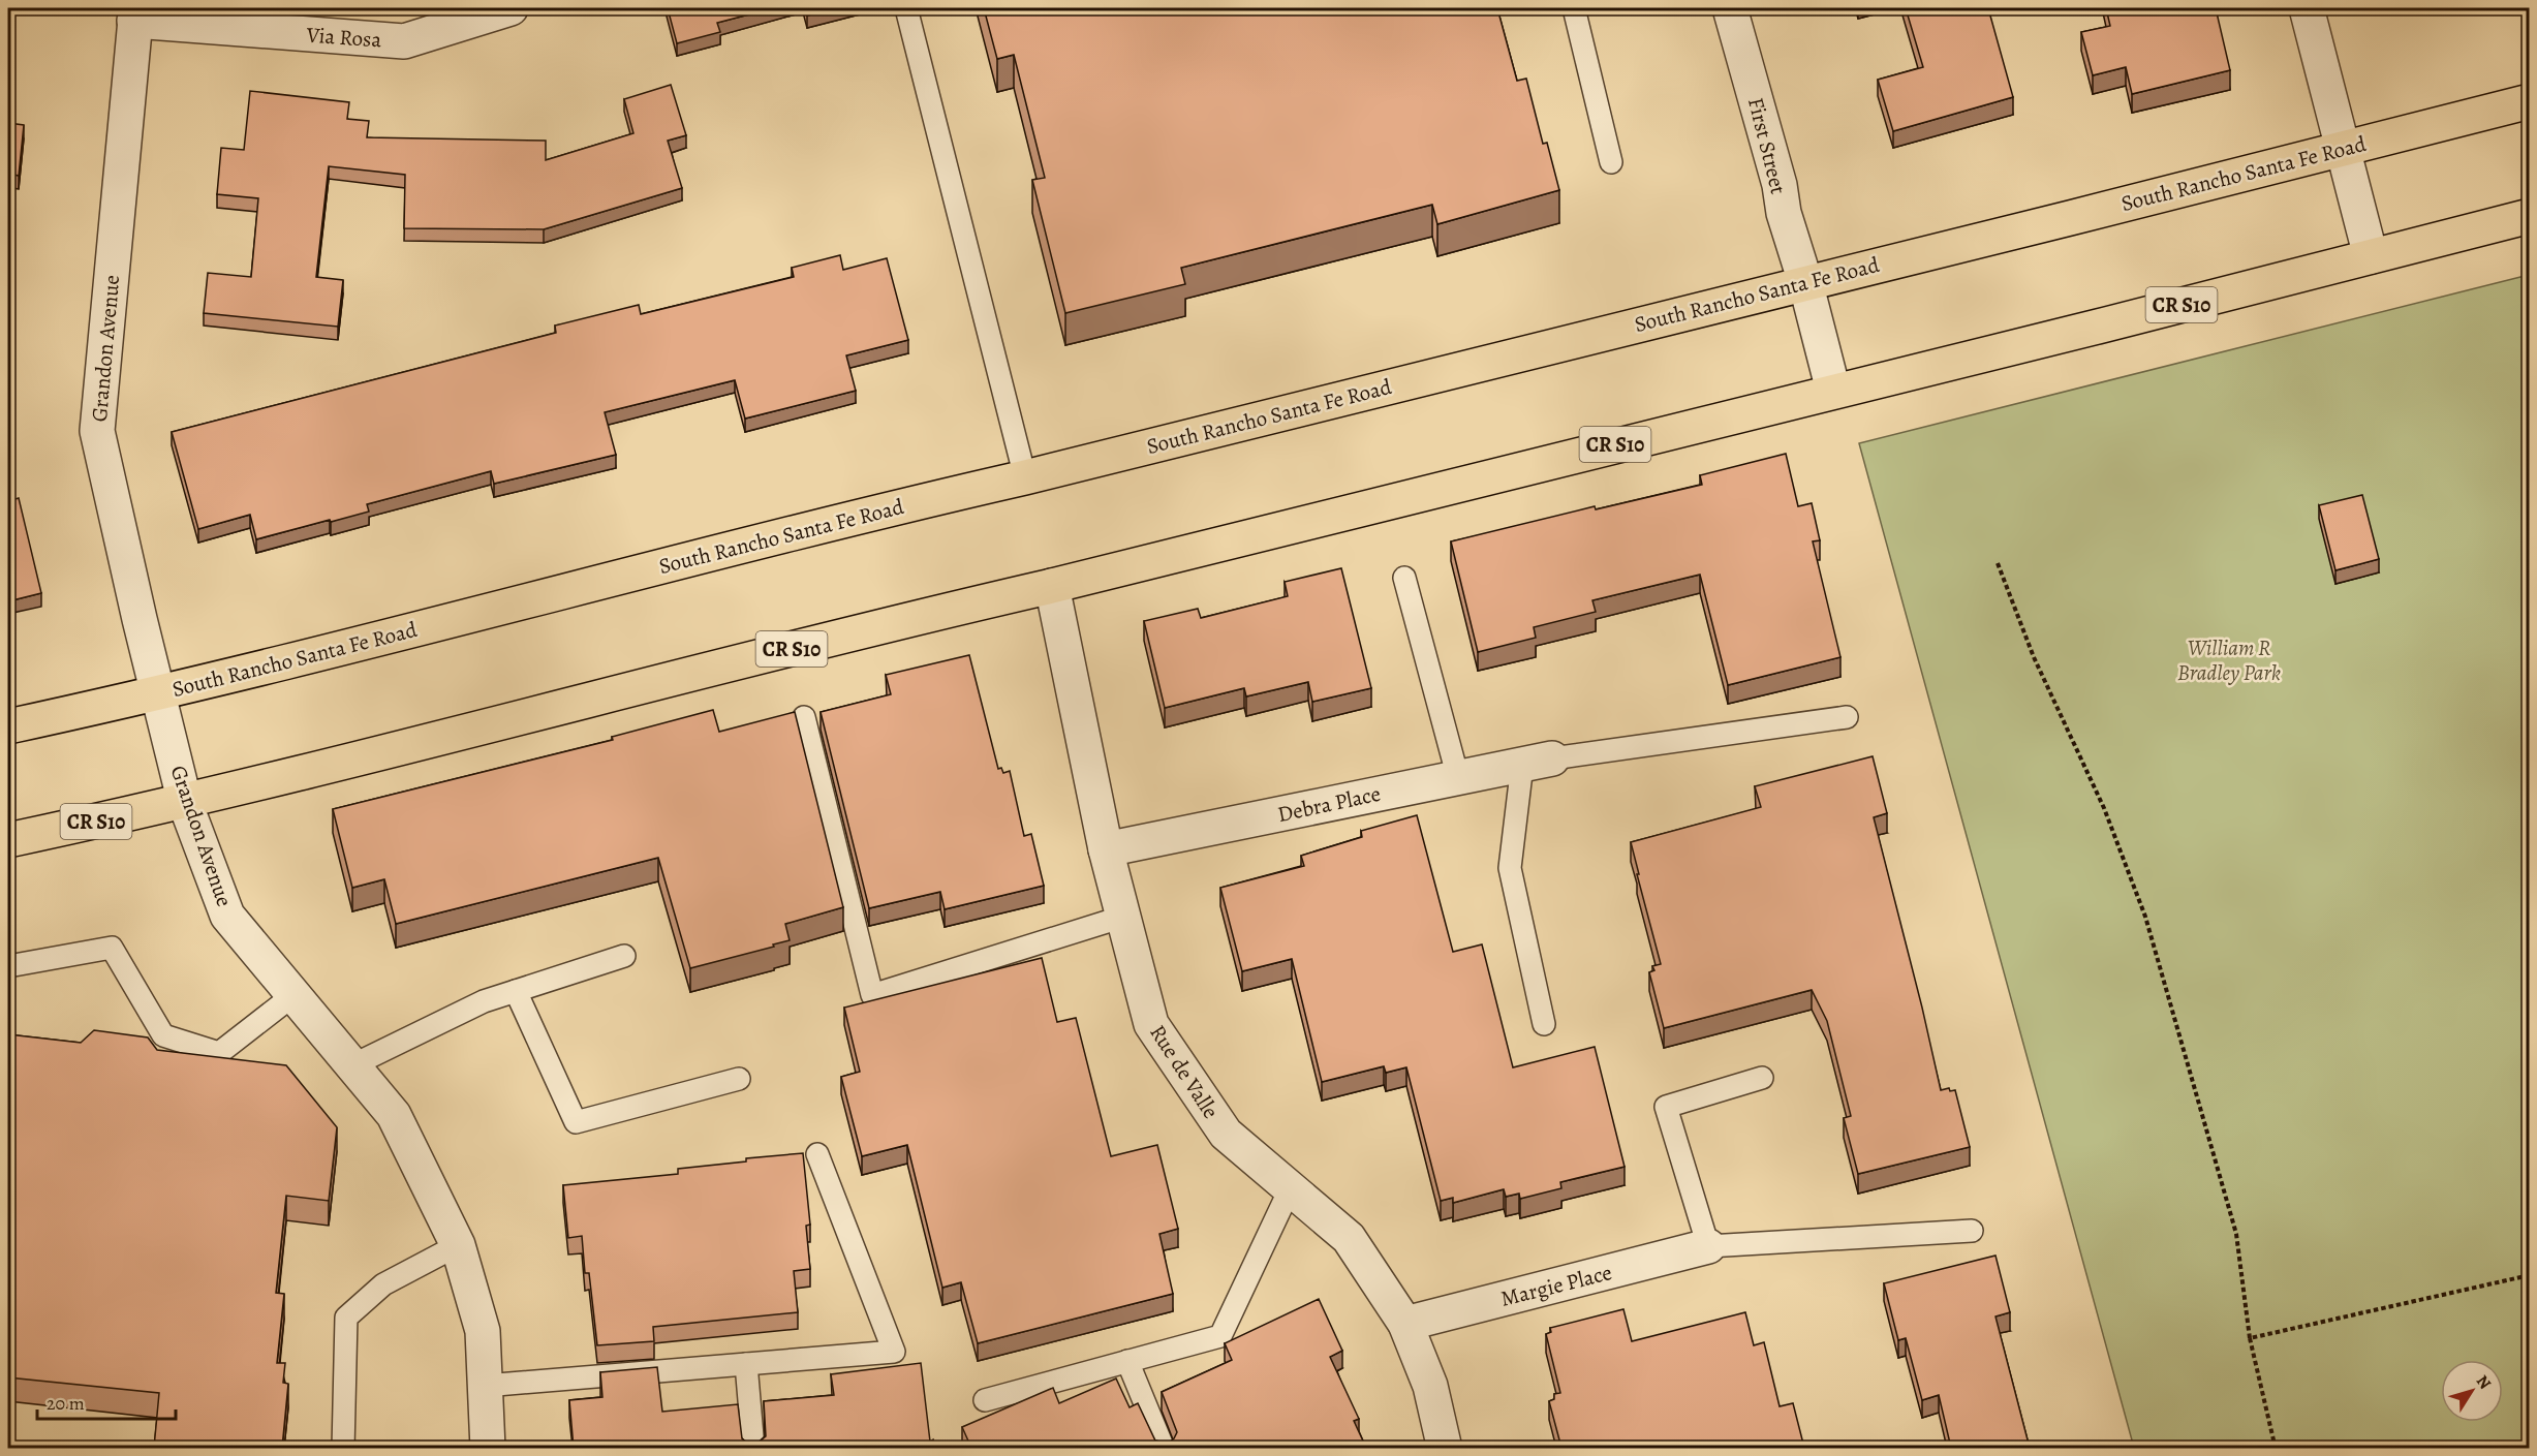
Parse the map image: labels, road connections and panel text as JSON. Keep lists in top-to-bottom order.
{
  "streets": {
    "main road": ["South Rancho Santa Fe Road", "CR S10"],
    "street": [
      "Via Rosa",
      "First Street",
      "Grandon Avenue",
      "Debra Place",
      "Rue de Valle",
      "Margie Place"
    ]
  },
  "crossings": [
    ["Via Rosa", "Grandon Avenue"],
    ["First Street", "South Rancho Santa Fe Road"],
    ["First Street", "CR S10"],
    ["South Rancho Santa Fe Road", "Grandon Avenue"],
    ["CR S10", "Grandon Avenue"],
    ["CR S10", "Rue de Valle"],
    ["Debra Place", "Rue de Valle"],
    ["Rue de Valle", "Margie Place"]
  ],
  "parks": ["William R Bradley Park"],
  "scale_bar": "20 m",
  "north": "top right"
}
